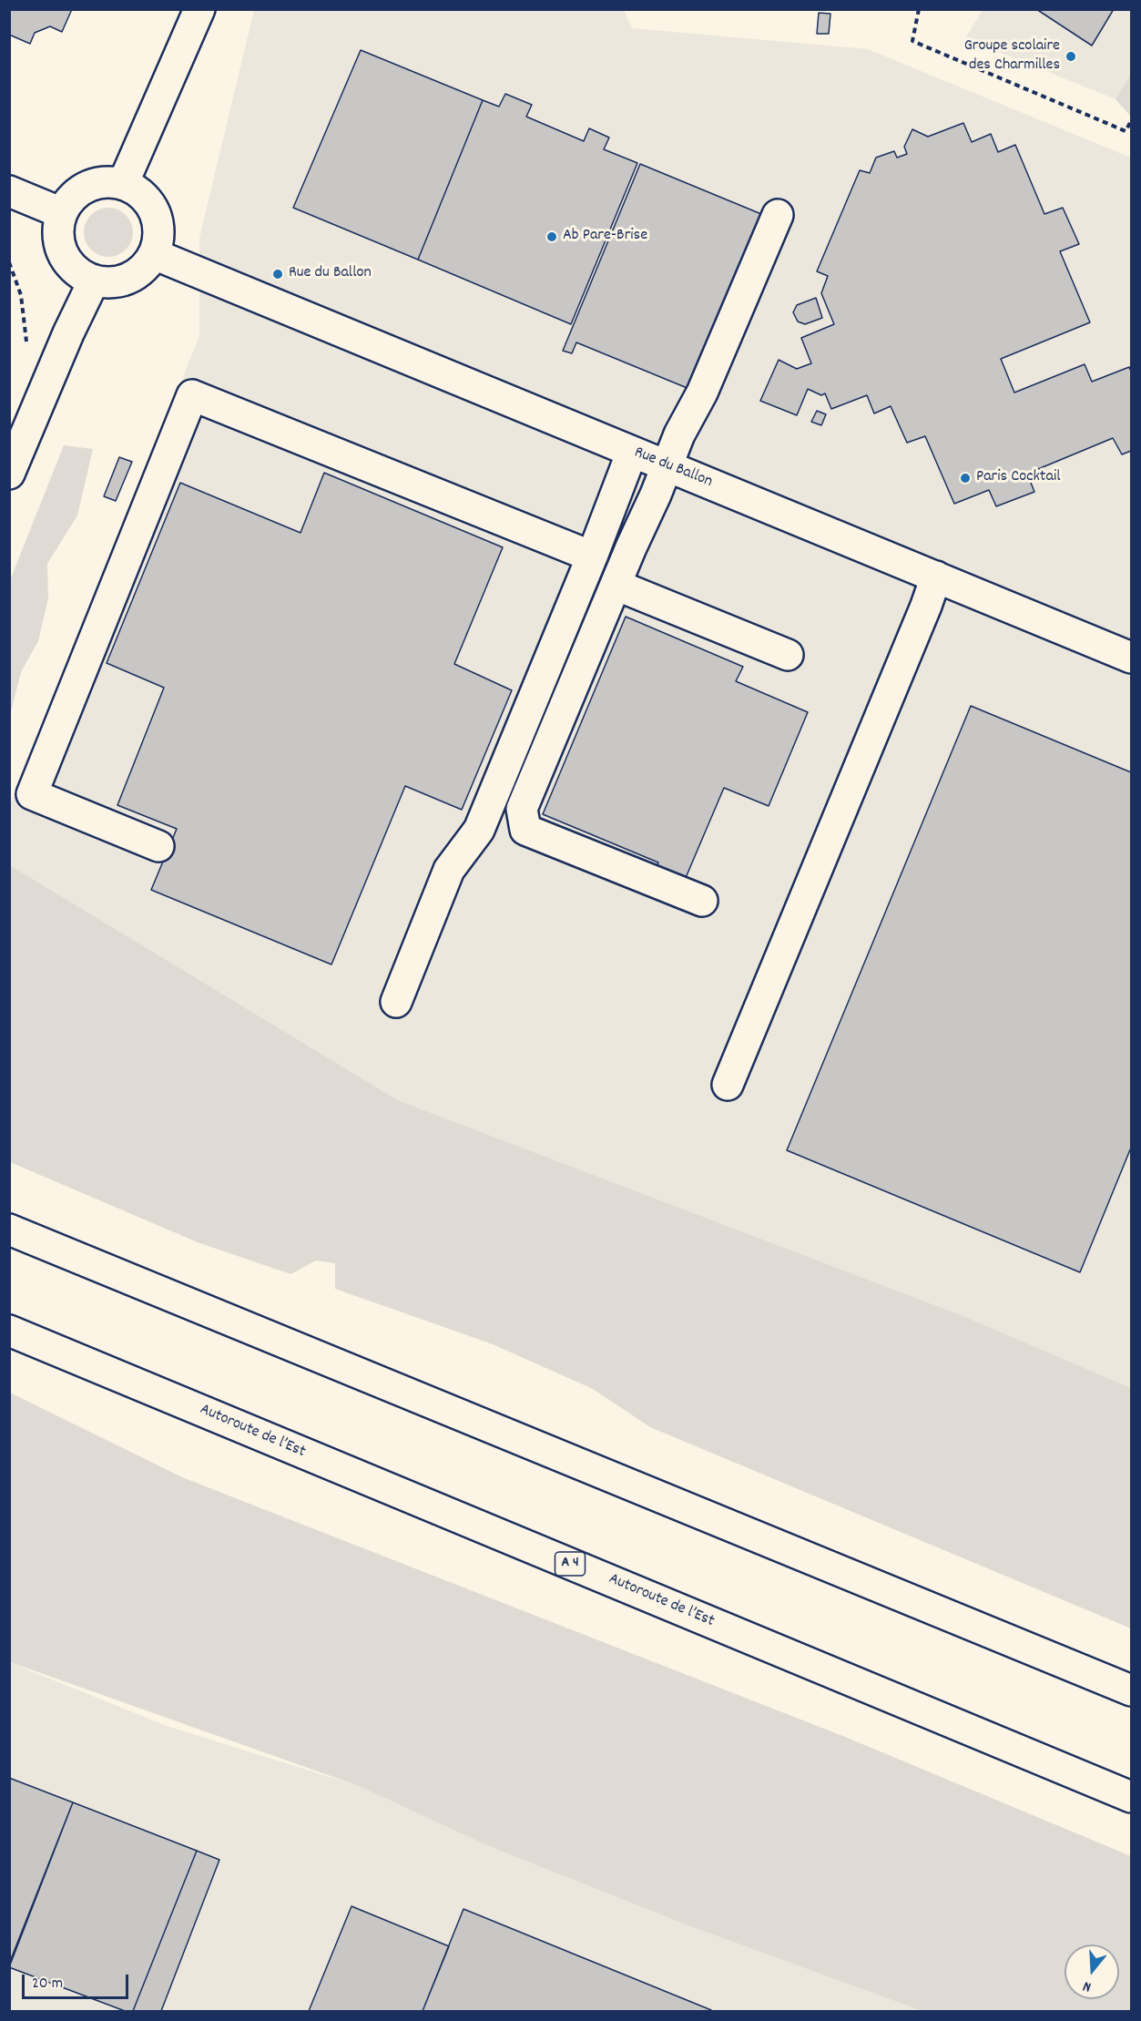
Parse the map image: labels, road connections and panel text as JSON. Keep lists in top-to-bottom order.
{
  "streets": {
    "main road": ["Rue du Ballon", "Autoroute de l’Est", "A 4"]
  },
  "places": [
    "Groupe scolaire des Charmilles",
    "Ab Pare-Brise",
    "Rue du Ballon",
    "Paris Cocktail"
  ],
  "scale_bar": "20 m",
  "north": "bottom"
}
